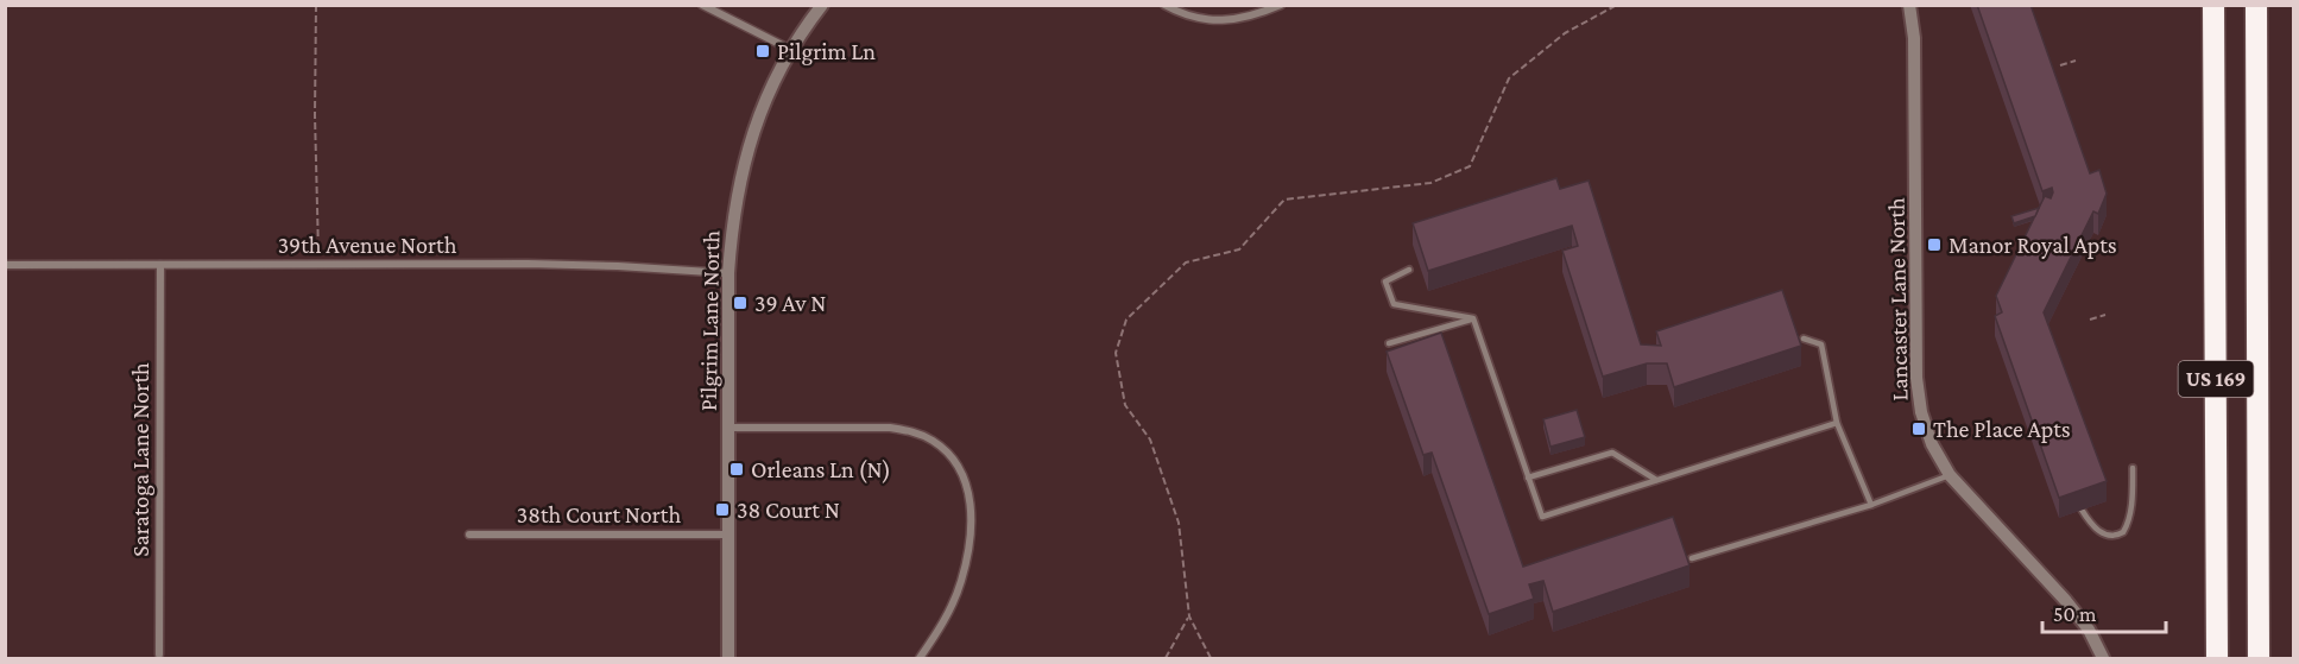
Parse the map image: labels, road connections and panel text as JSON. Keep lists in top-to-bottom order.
{
  "streets": {
    "highway": ["US 169"],
    "street": [
      "39th Avenue North",
      "Lancaster Lane North",
      "Pilgrim Lane North",
      "Saratoga Lane North",
      "38th Court North"
    ]
  },
  "crossings": [
    ["39th Avenue North", "Pilgrim Lane North"],
    ["39th Avenue North", "Saratoga Lane North"],
    ["Pilgrim Lane North", "38th Court North"]
  ],
  "places": {
    "transit": [
      "Pilgrim Ln",
      "Manor Royal Apts",
      "39 Av N",
      "The Place Apts",
      "Orleans Ln (N)",
      "38 Court N"
    ]
  },
  "scale_bar": "50 m"
}
